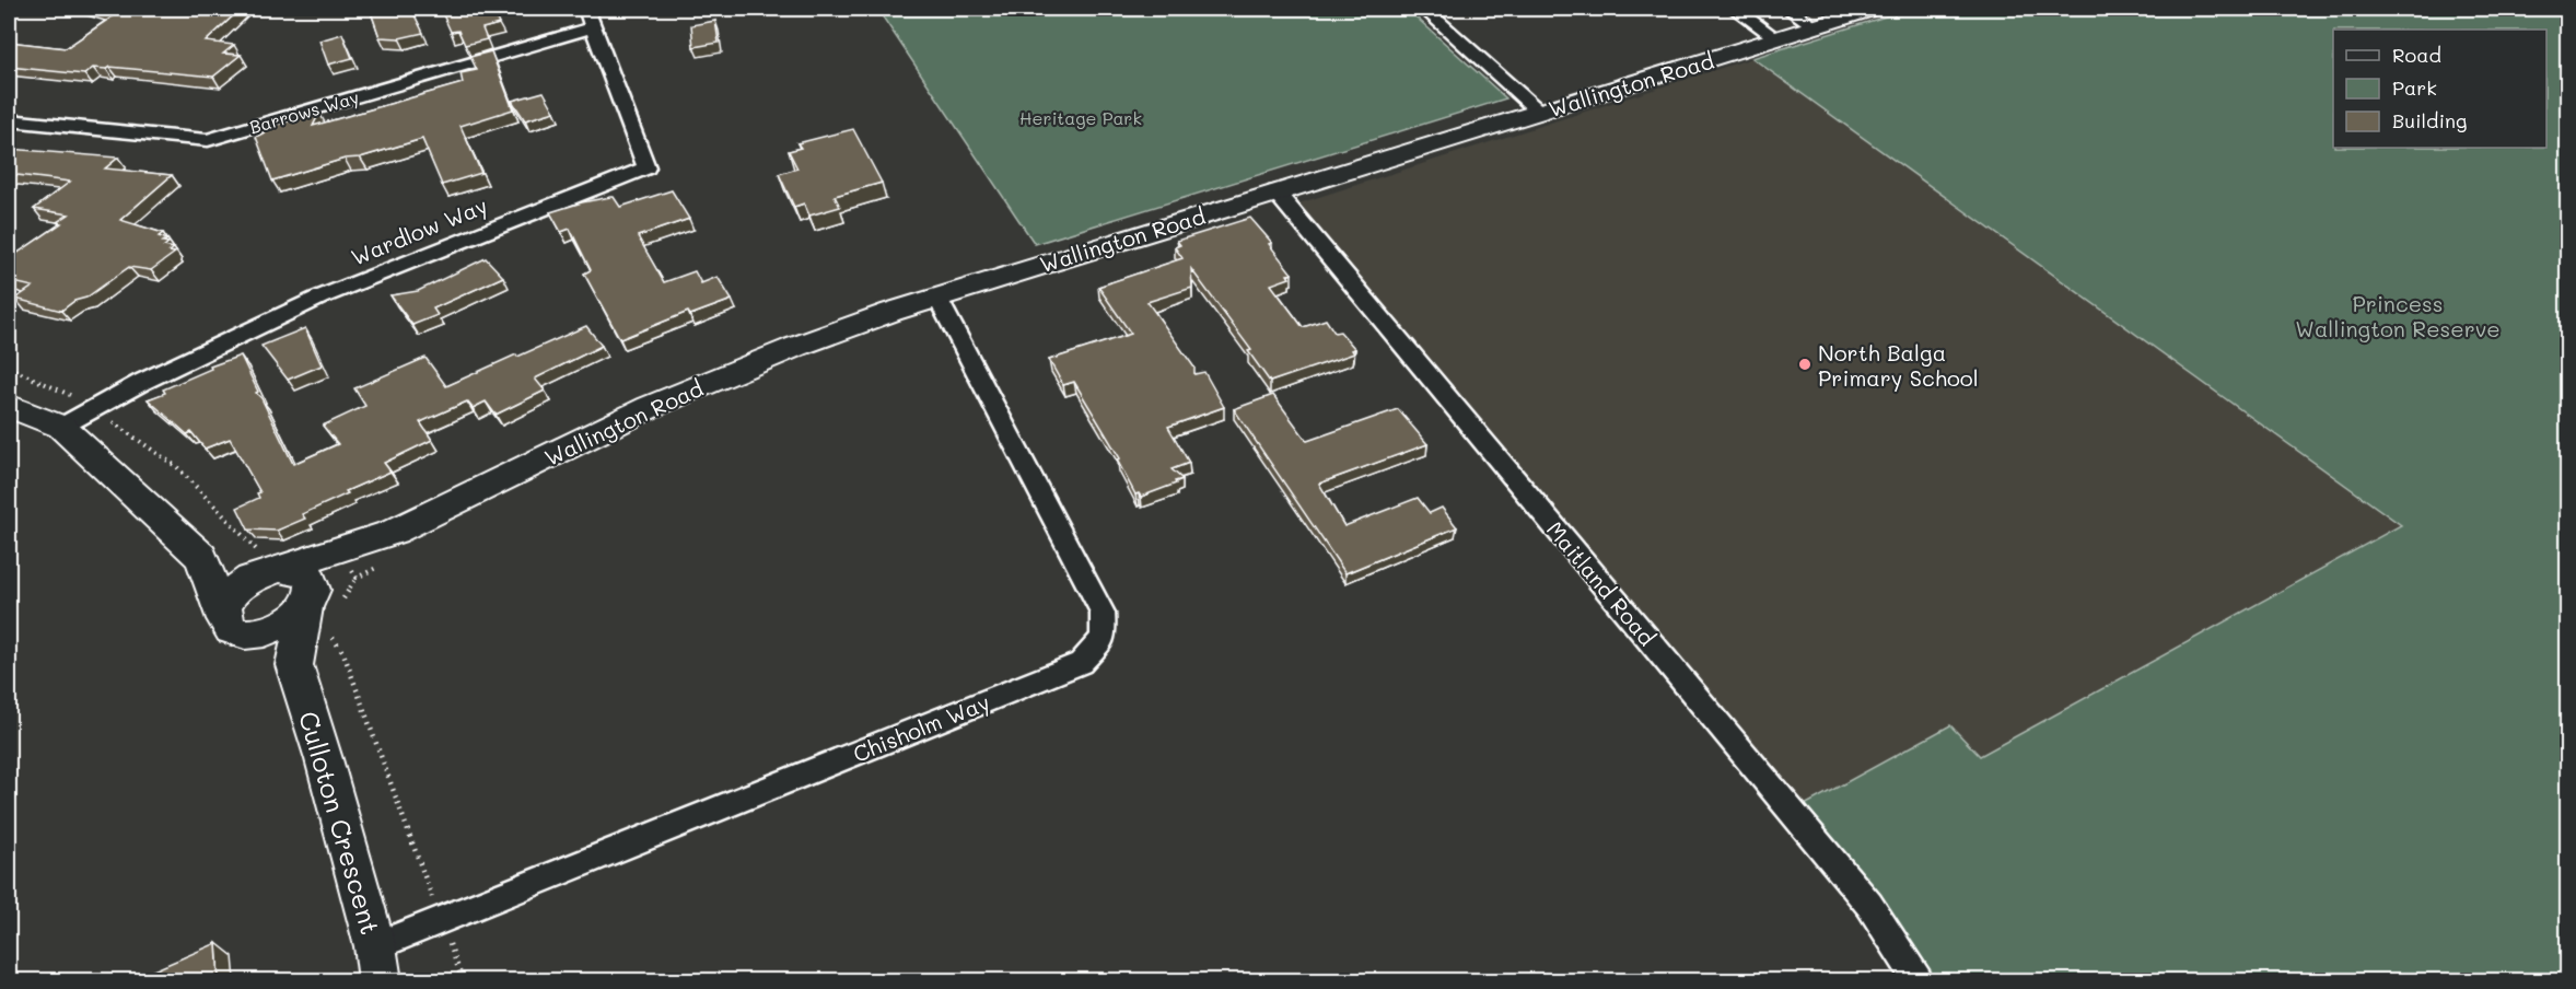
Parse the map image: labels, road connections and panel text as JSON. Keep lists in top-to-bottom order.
{
  "streets": {
    "street": [
      "Wallington Road",
      "Barrows Way",
      "Wardlow Way",
      "Maitland Road",
      "Chisholm Way",
      "Culloton Crescent"
    ]
  },
  "crossings": [
    ["Wallington Road", "Maitland Road"],
    ["Wallington Road", "Chisholm Way"],
    ["Wallington Road", "Culloton Crescent"],
    ["Barrows Way", "Wardlow Way"],
    ["Chisholm Way", "Culloton Crescent"]
  ],
  "parks": ["Heritage Park", "Princess Wallington Reserve"],
  "places": ["North Balga Primary School"],
  "legend": ["Road", "Park", "Building"]
}
